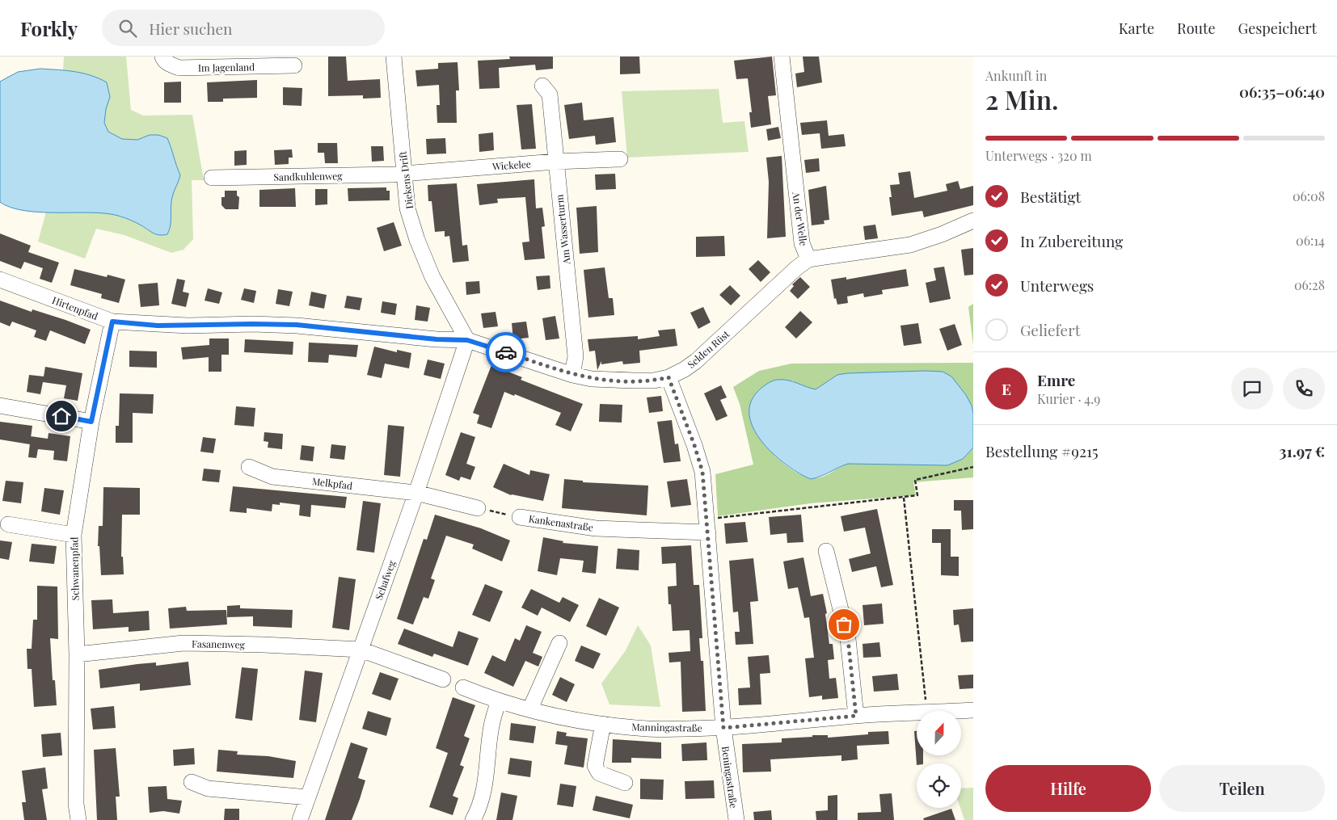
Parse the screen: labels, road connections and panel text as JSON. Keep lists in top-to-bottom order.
{
  "streets": {
    "street": [
      "Im Jagenland",
      "Wickelee",
      "Sandkuhlenweg",
      "Diekens Drift",
      "An der Welle",
      "Am Wasserturm",
      "Hirtenpfad",
      "Selden Rüst",
      "Melkpfad",
      "Kankenastraße",
      "Schwanenpfad",
      "Schafweg",
      "Fasanenweg",
      "Manningastraße",
      "Beningastraße"
    ]
  },
  "crossings": [
    ["Wickelee", "Sandkuhlenweg"],
    ["Wickelee", "Diekens Drift"],
    ["Wickelee", "Am Wasserturm"],
    ["Sandkuhlenweg", "Diekens Drift"],
    ["Diekens Drift", "Hirtenpfad"],
    ["Diekens Drift", "Selden Rüst"],
    ["Diekens Drift", "Schafweg"],
    ["An der Welle", "Selden Rüst"],
    ["Am Wasserturm", "Selden Rüst"],
    ["Hirtenpfad", "Selden Rüst"],
    ["Hirtenpfad", "Schwanenpfad"],
    ["Hirtenpfad", "Schafweg"],
    ["Selden Rüst", "Schafweg"],
    ["Selden Rüst", "Beningastraße"],
    ["Melkpfad", "Schafweg"],
    ["Kankenastraße", "Beningastraße"],
    ["Schwanenpfad", "Fasanenweg"],
    ["Schafweg", "Fasanenweg"],
    ["Manningastraße", "Beningastraße"]
  ],
  "north": "top",
  "page": {
    "header": "Forkly",
    "search": "Hier suchen",
    "nav": ["Karte", "Route", "Gespeichert"],
    "heading": ["2 Min.", "Ankunft in", "06:35–06:40"],
    "panel": [
      "Emre",
      "Kurier · 4.9",
      "Bestellung #9215",
      "31.97 €"
    ],
    "bar": "Unterwegs · 320 m",
    "list": [
      ["Bestätigt", "06:08"],
      ["In Zubereitung", "06:14"],
      ["Unterwegs", "06:28"],
      "Geliefert"
    ],
    "round": "E",
    "buttons": ["Hilfe", "Teilen"]
  }
}
